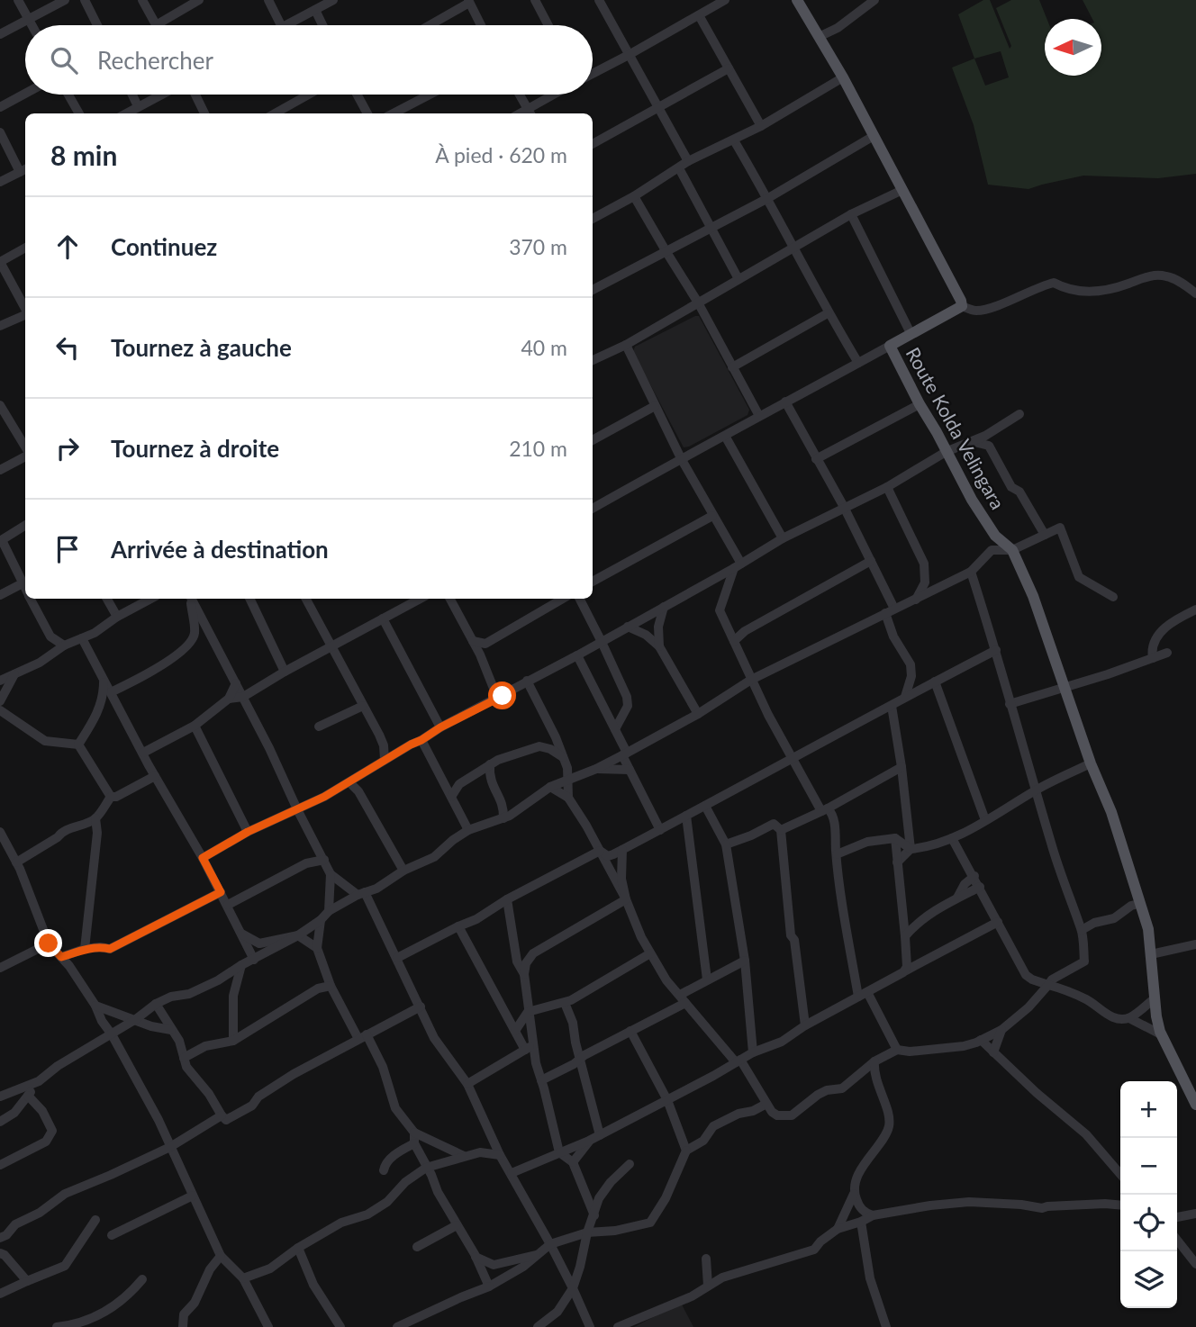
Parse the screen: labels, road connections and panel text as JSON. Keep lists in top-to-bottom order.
{
  "streets": {
    "main road": ["Route Kolda Velingara"]
  },
  "north": "left",
  "page": {
    "search": "Rechercher",
    "heading": ["8 min", "À pied · 620 m"],
    "list": [
      ["Continuez", "370 m"],
      ["Tournez à gauche", "40 m"],
      ["Tournez à droite", "210 m"],
      "Arrivée à destination"
    ],
    "map_buttons": ["+", "−"]
  }
}
